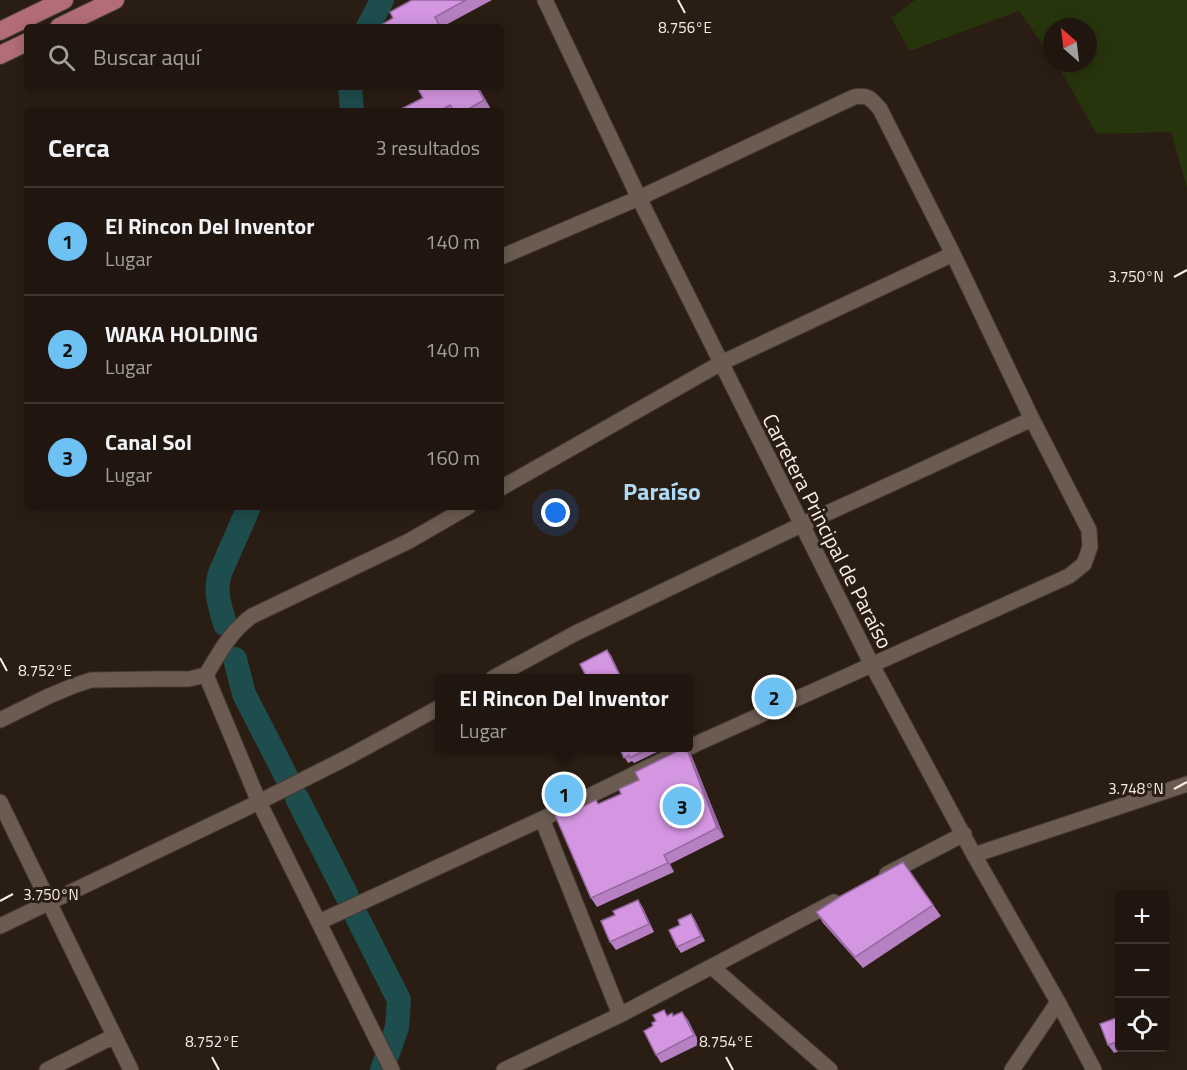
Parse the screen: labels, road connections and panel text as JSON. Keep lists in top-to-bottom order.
{
  "streets": {
    "street": ["Carretera Principal de Paraíso"]
  },
  "districts": ["Paraíso"],
  "north": "top left",
  "page": {
    "search": "Buscar aquí",
    "heading": ["Cerca", "3 resultados"],
    "list": [
      {
        "mark": "1",
        "name": "El Rincon Del Inventor",
        "note": "Lugar",
        "value": "140 m"
      },
      {
        "mark": "2",
        "name": "WAKA HOLDING",
        "note": "Lugar",
        "value": "140 m"
      },
      {
        "mark": "3",
        "name": "Canal Sol",
        "note": "Lugar",
        "value": "160 m"
      }
    ],
    "popup": ["El Rincon Del Inventor", "Lugar"],
    "pins": ["2", "1", "3"],
    "map_buttons": ["+", "−"]
  },
  "coordinates": [
    "8.756°E",
    "3.750°N",
    "8.752°E",
    "3.748°N",
    "8.754°E"
  ]
}
